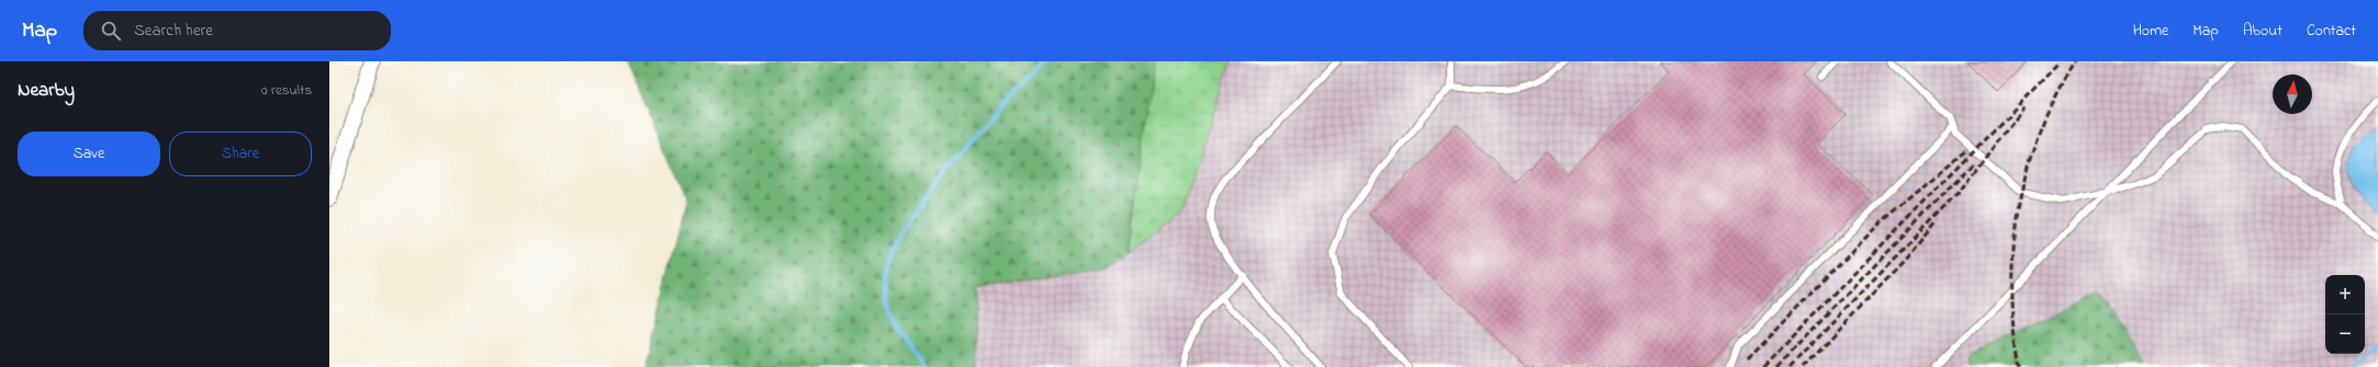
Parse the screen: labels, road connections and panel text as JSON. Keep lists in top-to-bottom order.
{
  "north": "top",
  "page": {
    "header": "Map",
    "search": "Search here",
    "nav": [
      "Home",
      "Map",
      "About",
      "Contact"
    ],
    "heading": ["Nearby", "0 results"],
    "buttons": ["Save", "Share"],
    "map_buttons": ["+", "−"]
  }
}
